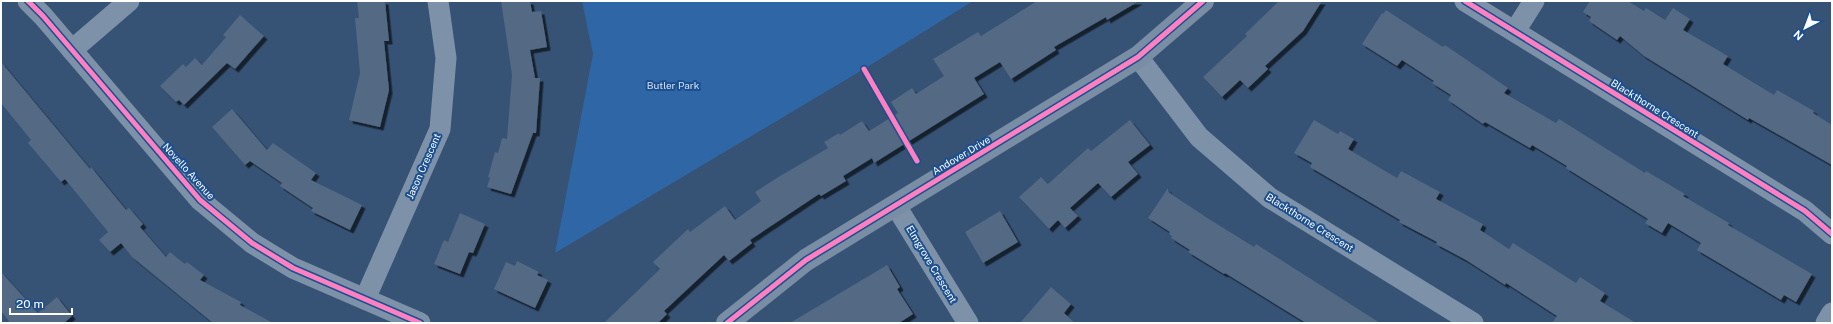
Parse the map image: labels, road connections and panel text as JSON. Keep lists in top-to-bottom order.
{
  "streets": {
    "street": [
      "Blackthorne Crescent",
      "Andover Drive",
      "Jason Crescent",
      "Novello Avenue",
      "Elmgrove Crescent"
    ]
  },
  "crossings": [
    ["Blackthorne Crescent", "Andover Drive"],
    ["Andover Drive", "Elmgrove Crescent"],
    ["Jason Crescent", "Novello Avenue"]
  ],
  "parks": ["Butler Park"],
  "scale_bar": "20 m",
  "north": "bottom left"
}
